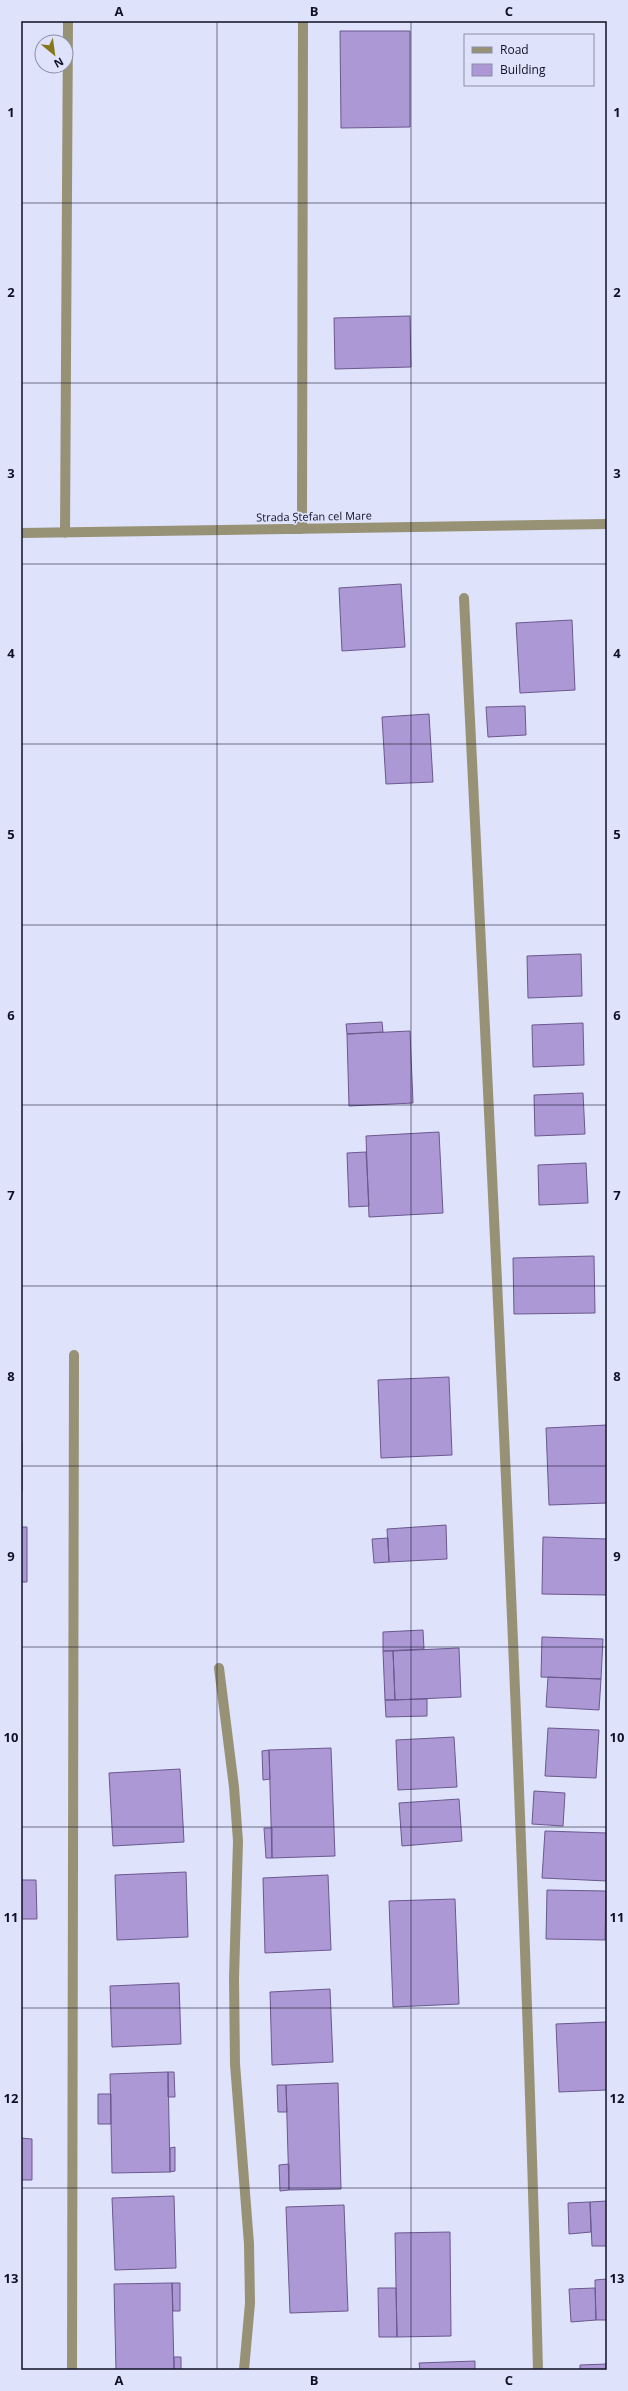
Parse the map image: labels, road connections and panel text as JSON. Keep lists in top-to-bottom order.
{
  "streets": {
    "street": ["Strada Ștefan cel Mare"]
  },
  "legend": ["Road", "Building"],
  "north": "bottom right",
  "grid": {
    "columns": ["A", "B", "C"],
    "rows": [
      "1",
      "2",
      "3",
      "4",
      "5",
      "6",
      "7",
      "8",
      "9",
      "10",
      "11",
      "12",
      "13"
    ]
  }
}
